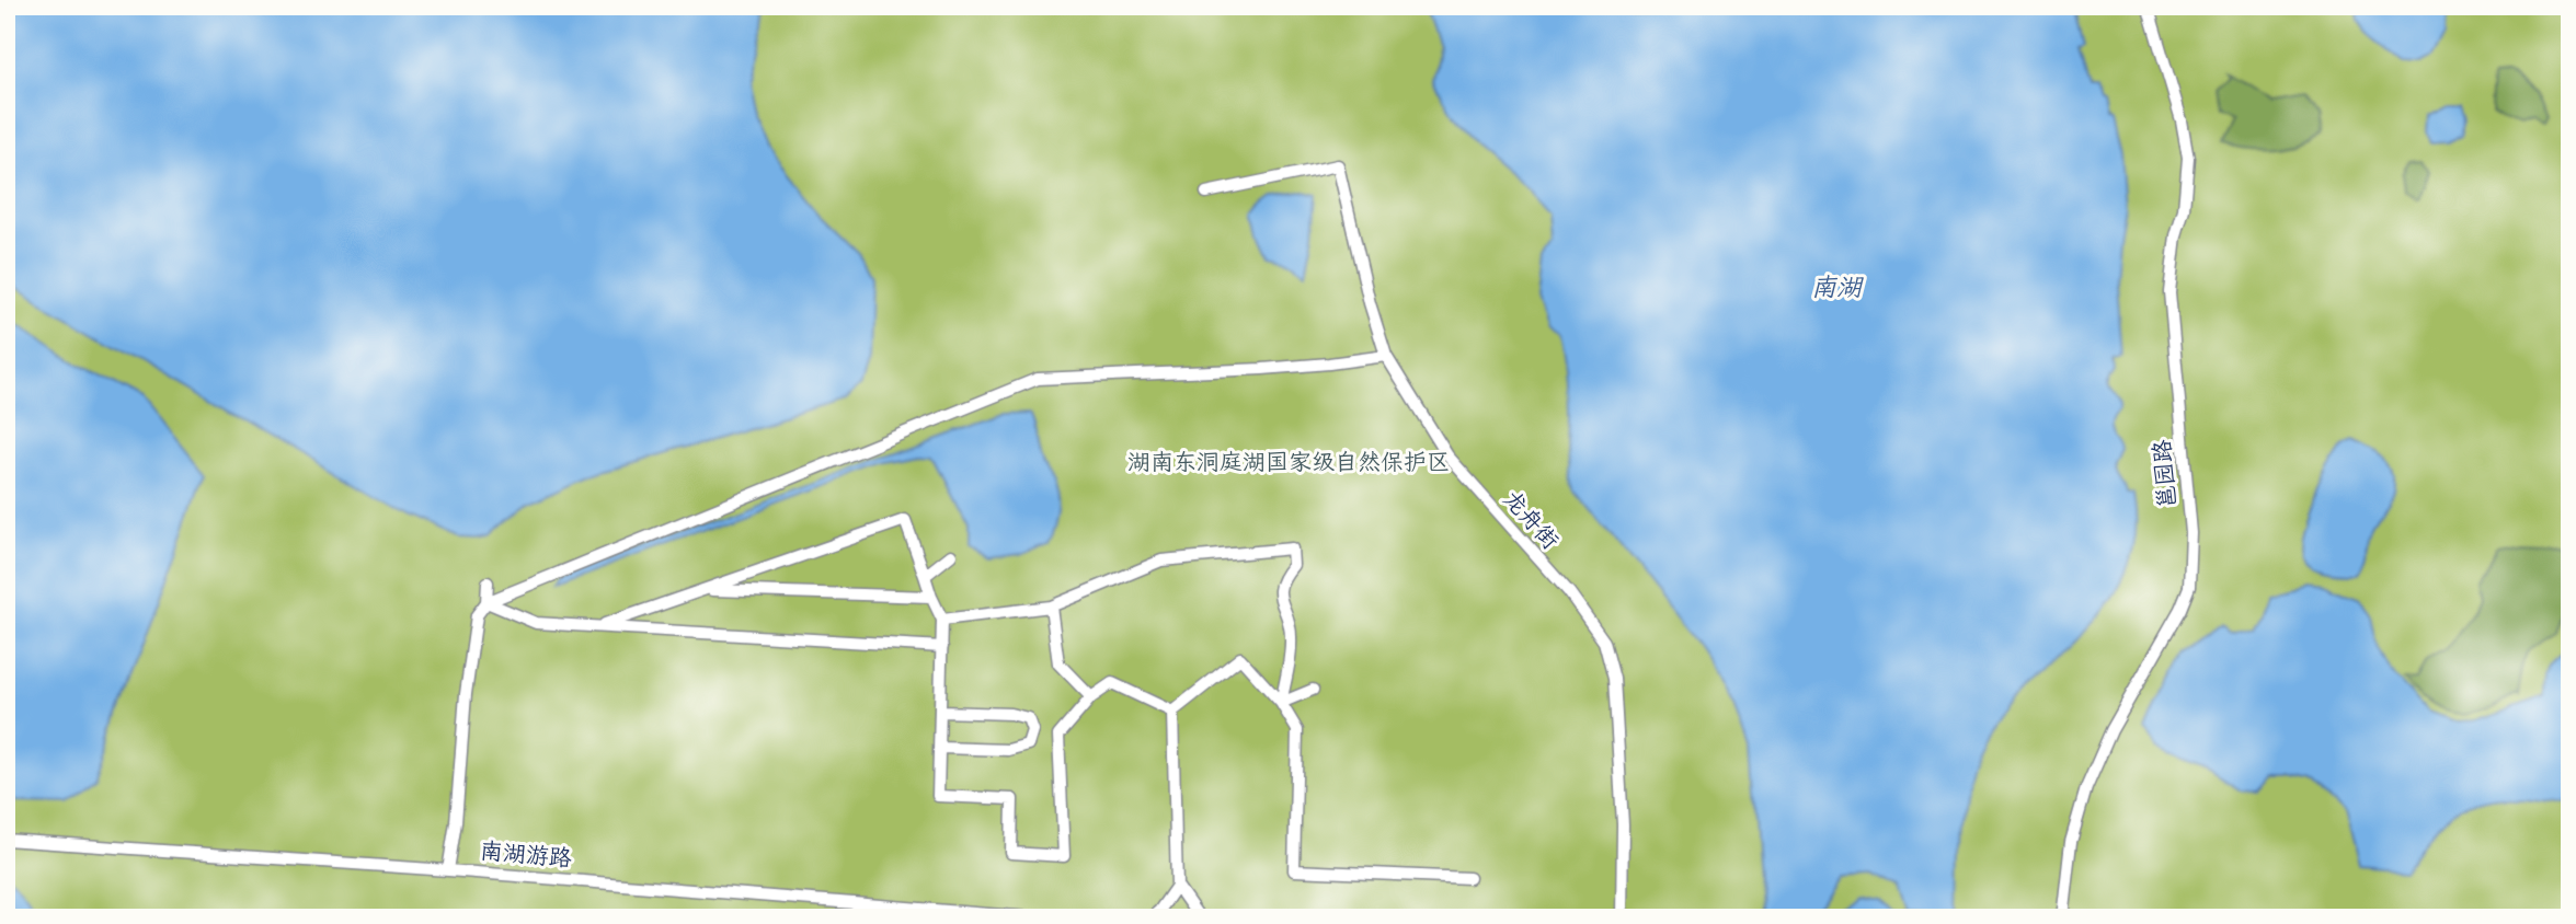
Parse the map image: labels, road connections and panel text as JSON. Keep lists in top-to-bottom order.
{
  "streets": {
    "street": ["邕园路", "龙舟街", "南湖游路"]
  },
  "water": ["南湖"],
  "parks": ["湖南东洞庭湖国家级自然保护区"]
}
